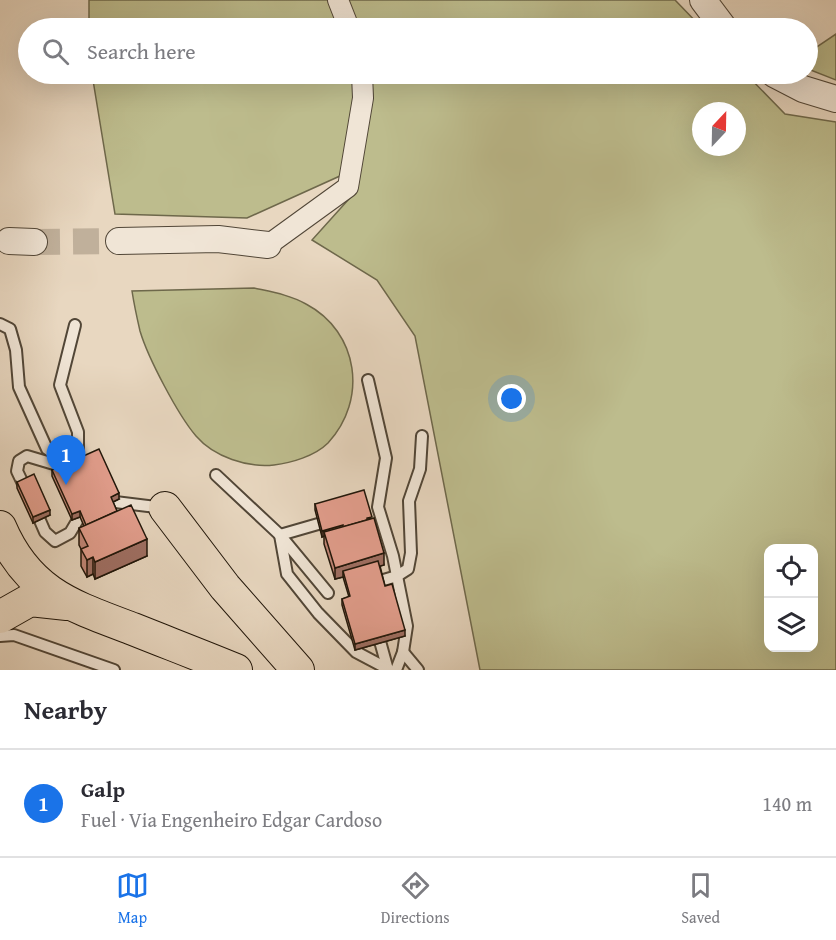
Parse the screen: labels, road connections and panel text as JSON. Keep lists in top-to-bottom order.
{
  "north": "top",
  "page": {
    "search": "Search here",
    "pins": "1",
    "heading": "Nearby",
    "list": [
      {
        "mark": "1",
        "name": "Galp",
        "note": "Fuel · Via Engenheiro Edgar Cardoso",
        "value": "140 m"
      }
    ],
    "nav": ["Map", "Directions", "Saved"]
  }
}
